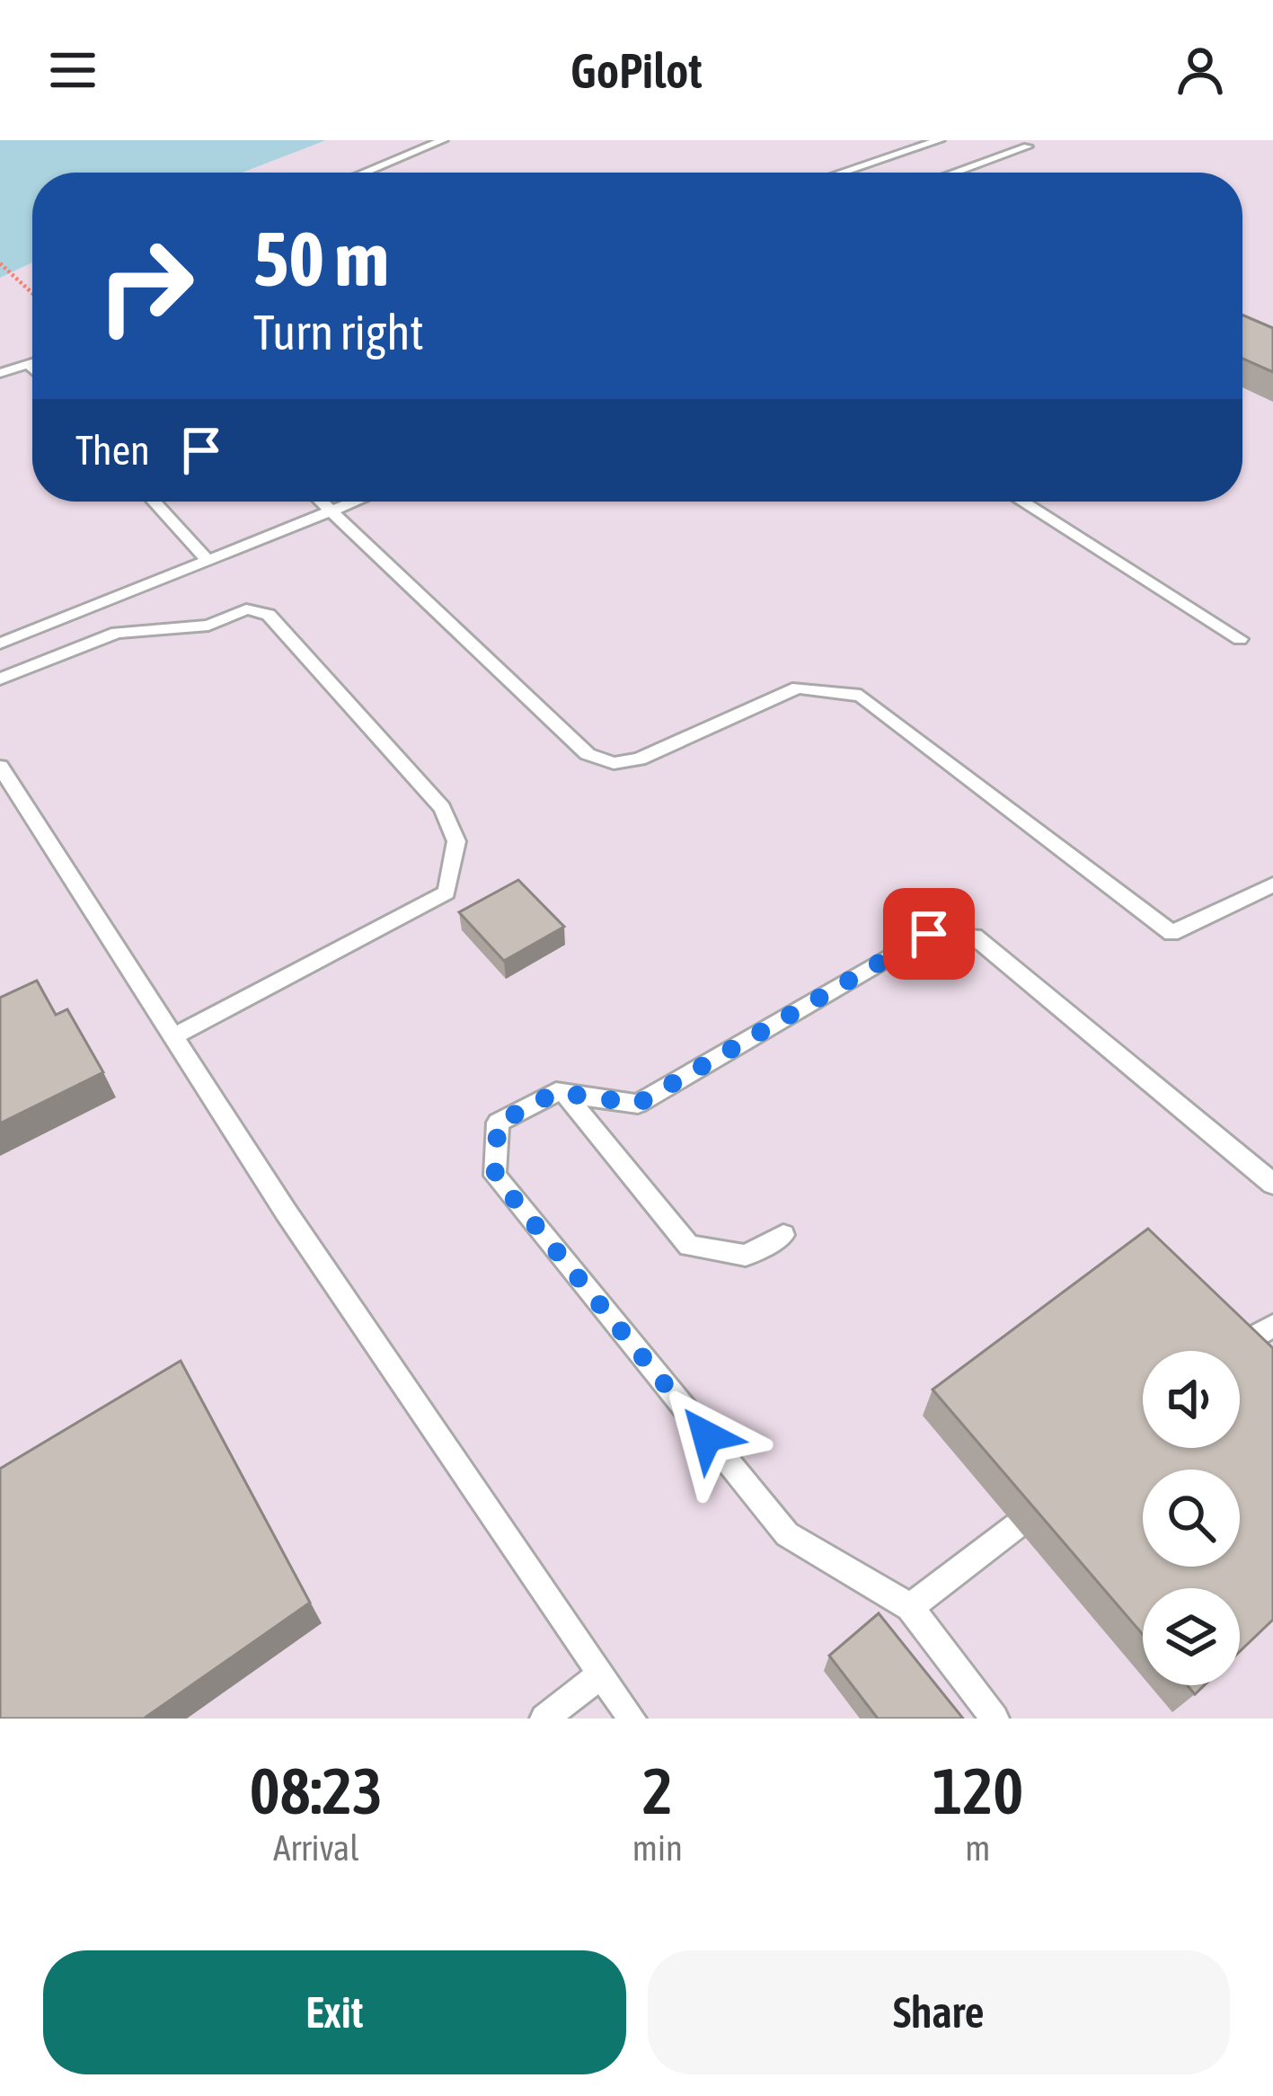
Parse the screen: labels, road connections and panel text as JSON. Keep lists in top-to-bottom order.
{
  "page": {
    "header": "GoPilot",
    "turn": ["50 m", "Turn right"],
    "then": "Then",
    "eta": [
      "08:23",
      "Arrival",
      "2",
      "min",
      "120",
      "m"
    ],
    "buttons": ["Exit", "Share"]
  }
}
